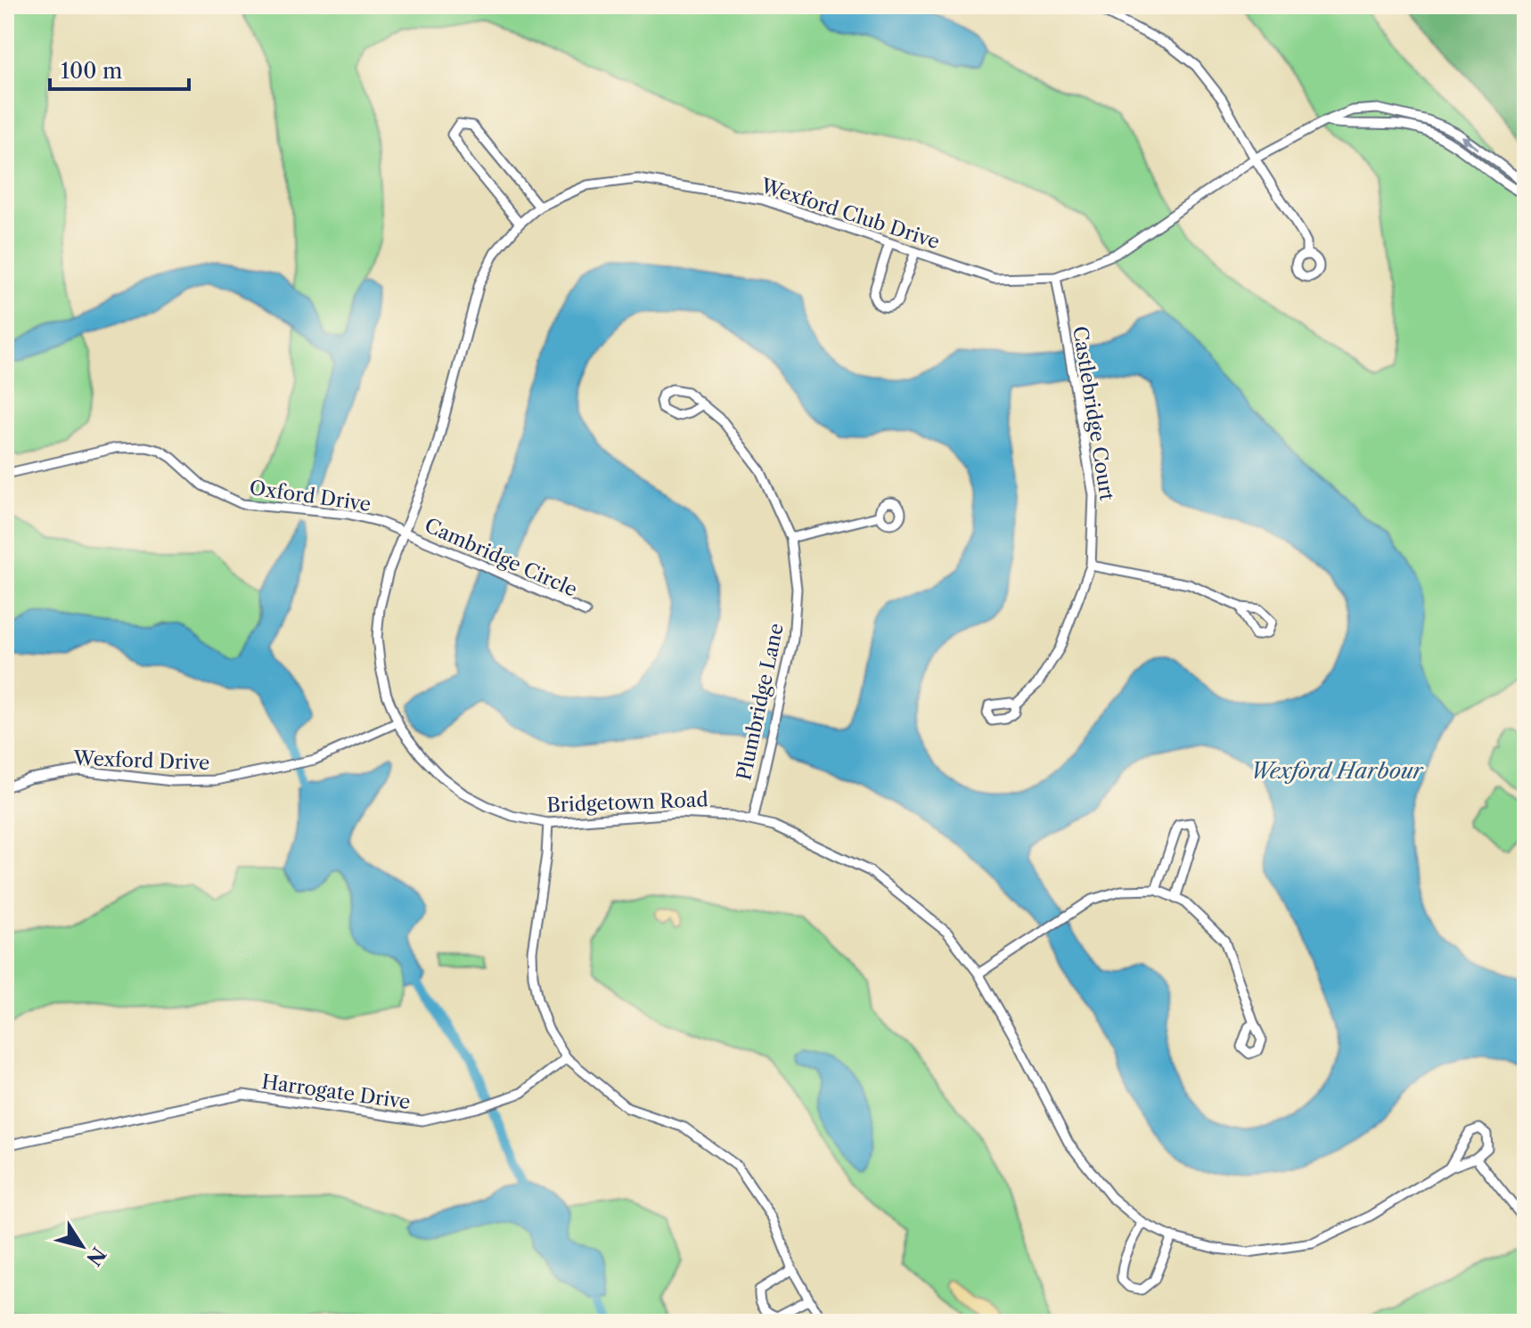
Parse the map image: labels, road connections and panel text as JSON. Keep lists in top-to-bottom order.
{
  "streets": {
    "street": [
      "Wexford Club Drive",
      "Castlebridge Court",
      "Oxford Drive",
      "Cambridge Circle",
      "Plumbridge Lane",
      "Wexford Drive",
      "Bridgetown Road",
      "Harrogate Drive"
    ]
  },
  "crossings": [
    ["Wexford Club Drive", "Castlebridge Court"],
    ["Wexford Club Drive", "Oxford Drive"],
    ["Wexford Club Drive", "Cambridge Circle"],
    ["Wexford Club Drive", "Wexford Drive"],
    ["Wexford Club Drive", "Bridgetown Road"],
    ["Oxford Drive", "Cambridge Circle"],
    ["Plumbridge Lane", "Bridgetown Road"],
    ["Wexford Drive", "Bridgetown Road"]
  ],
  "water": ["Wexford Harbour"],
  "scale_bar": "100 m",
  "north": "bottom right"
}
